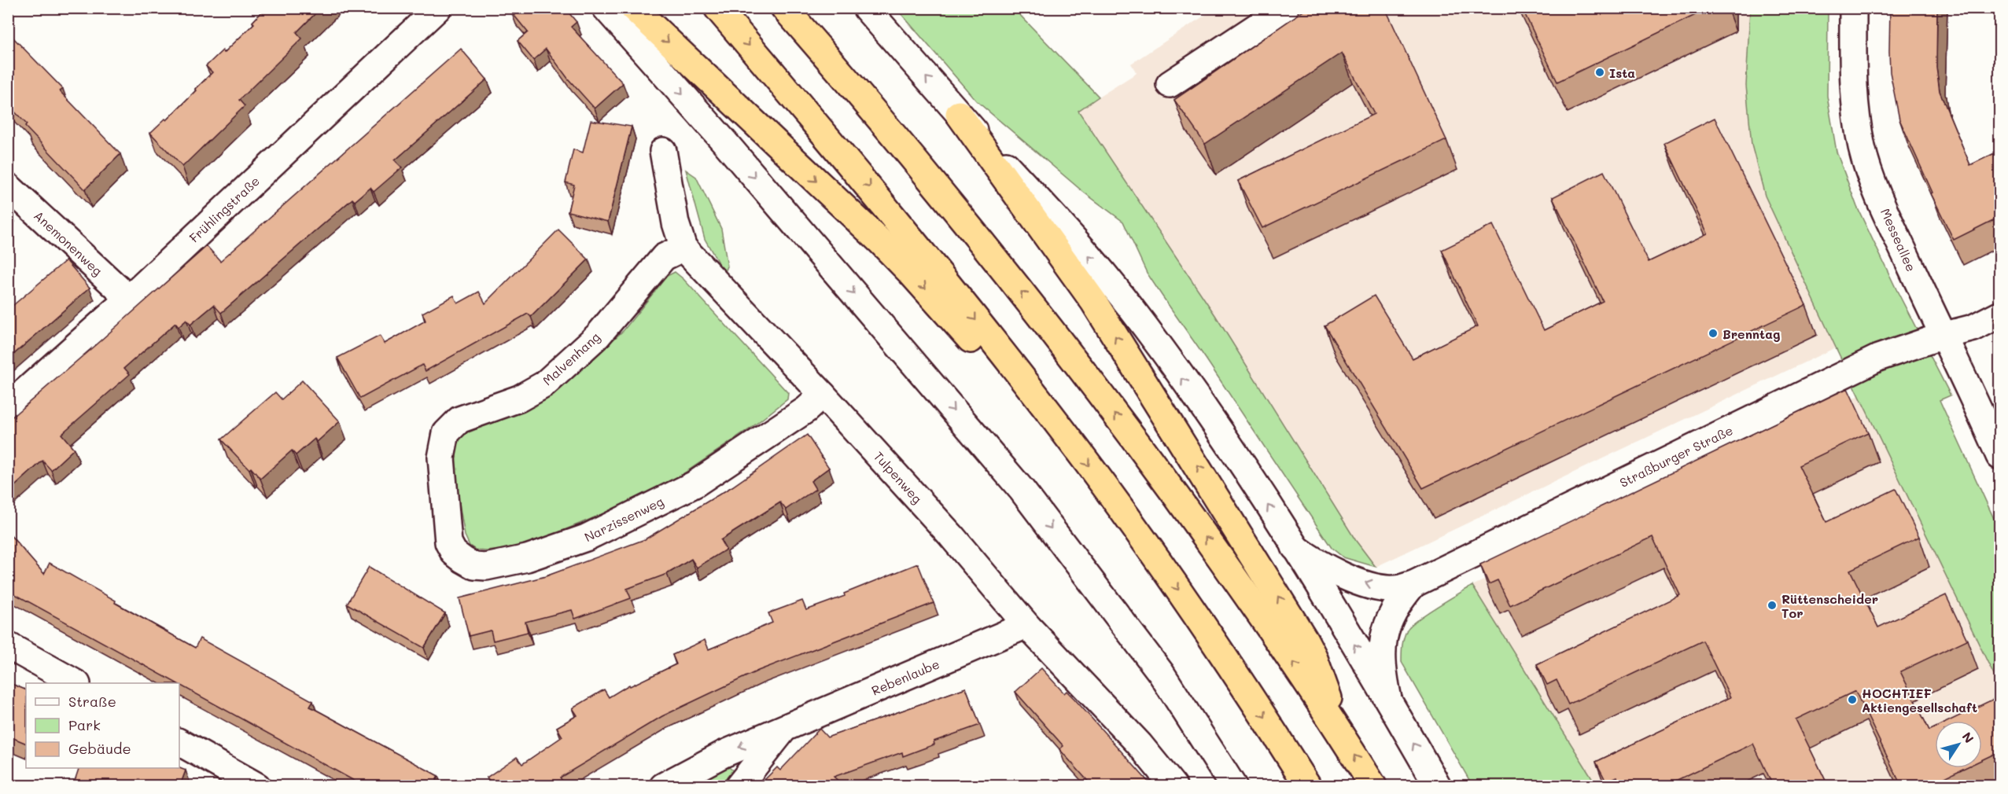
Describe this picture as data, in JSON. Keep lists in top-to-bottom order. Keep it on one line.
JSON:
{"streets":{"street":["Frühlingstraße","Messeallee","Anemonenweg","Malvenhang","Straßburger Straße","Tulpenweg","Narzissenweg","Rebenlaube"]},"crossings":[["Frühlingstraße","Anemonenweg"],["Messeallee","Straßburger Straße"],["Malvenhang","Tulpenweg"],["Malvenhang","Narzissenweg"],["Tulpenweg","Narzissenweg"],["Tulpenweg","Rebenlaube"]],"places":["Ista","Brenntag","Rüttenscheider Tor","HOCHTIEF Aktiengesellschaft"],"legend":["Straße","Park","Gebäude"],"north":"top right"}
